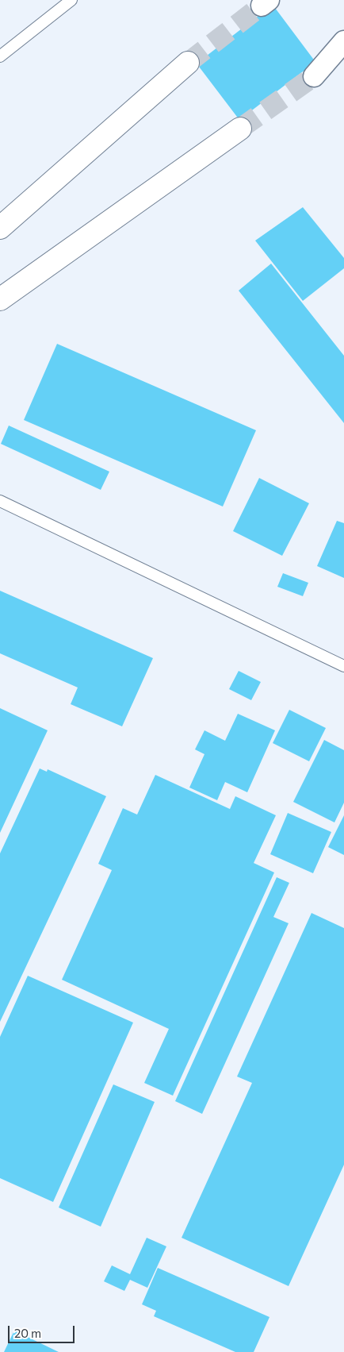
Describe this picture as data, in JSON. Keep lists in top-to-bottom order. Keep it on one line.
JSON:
{"scale_bar":"20 m"}
